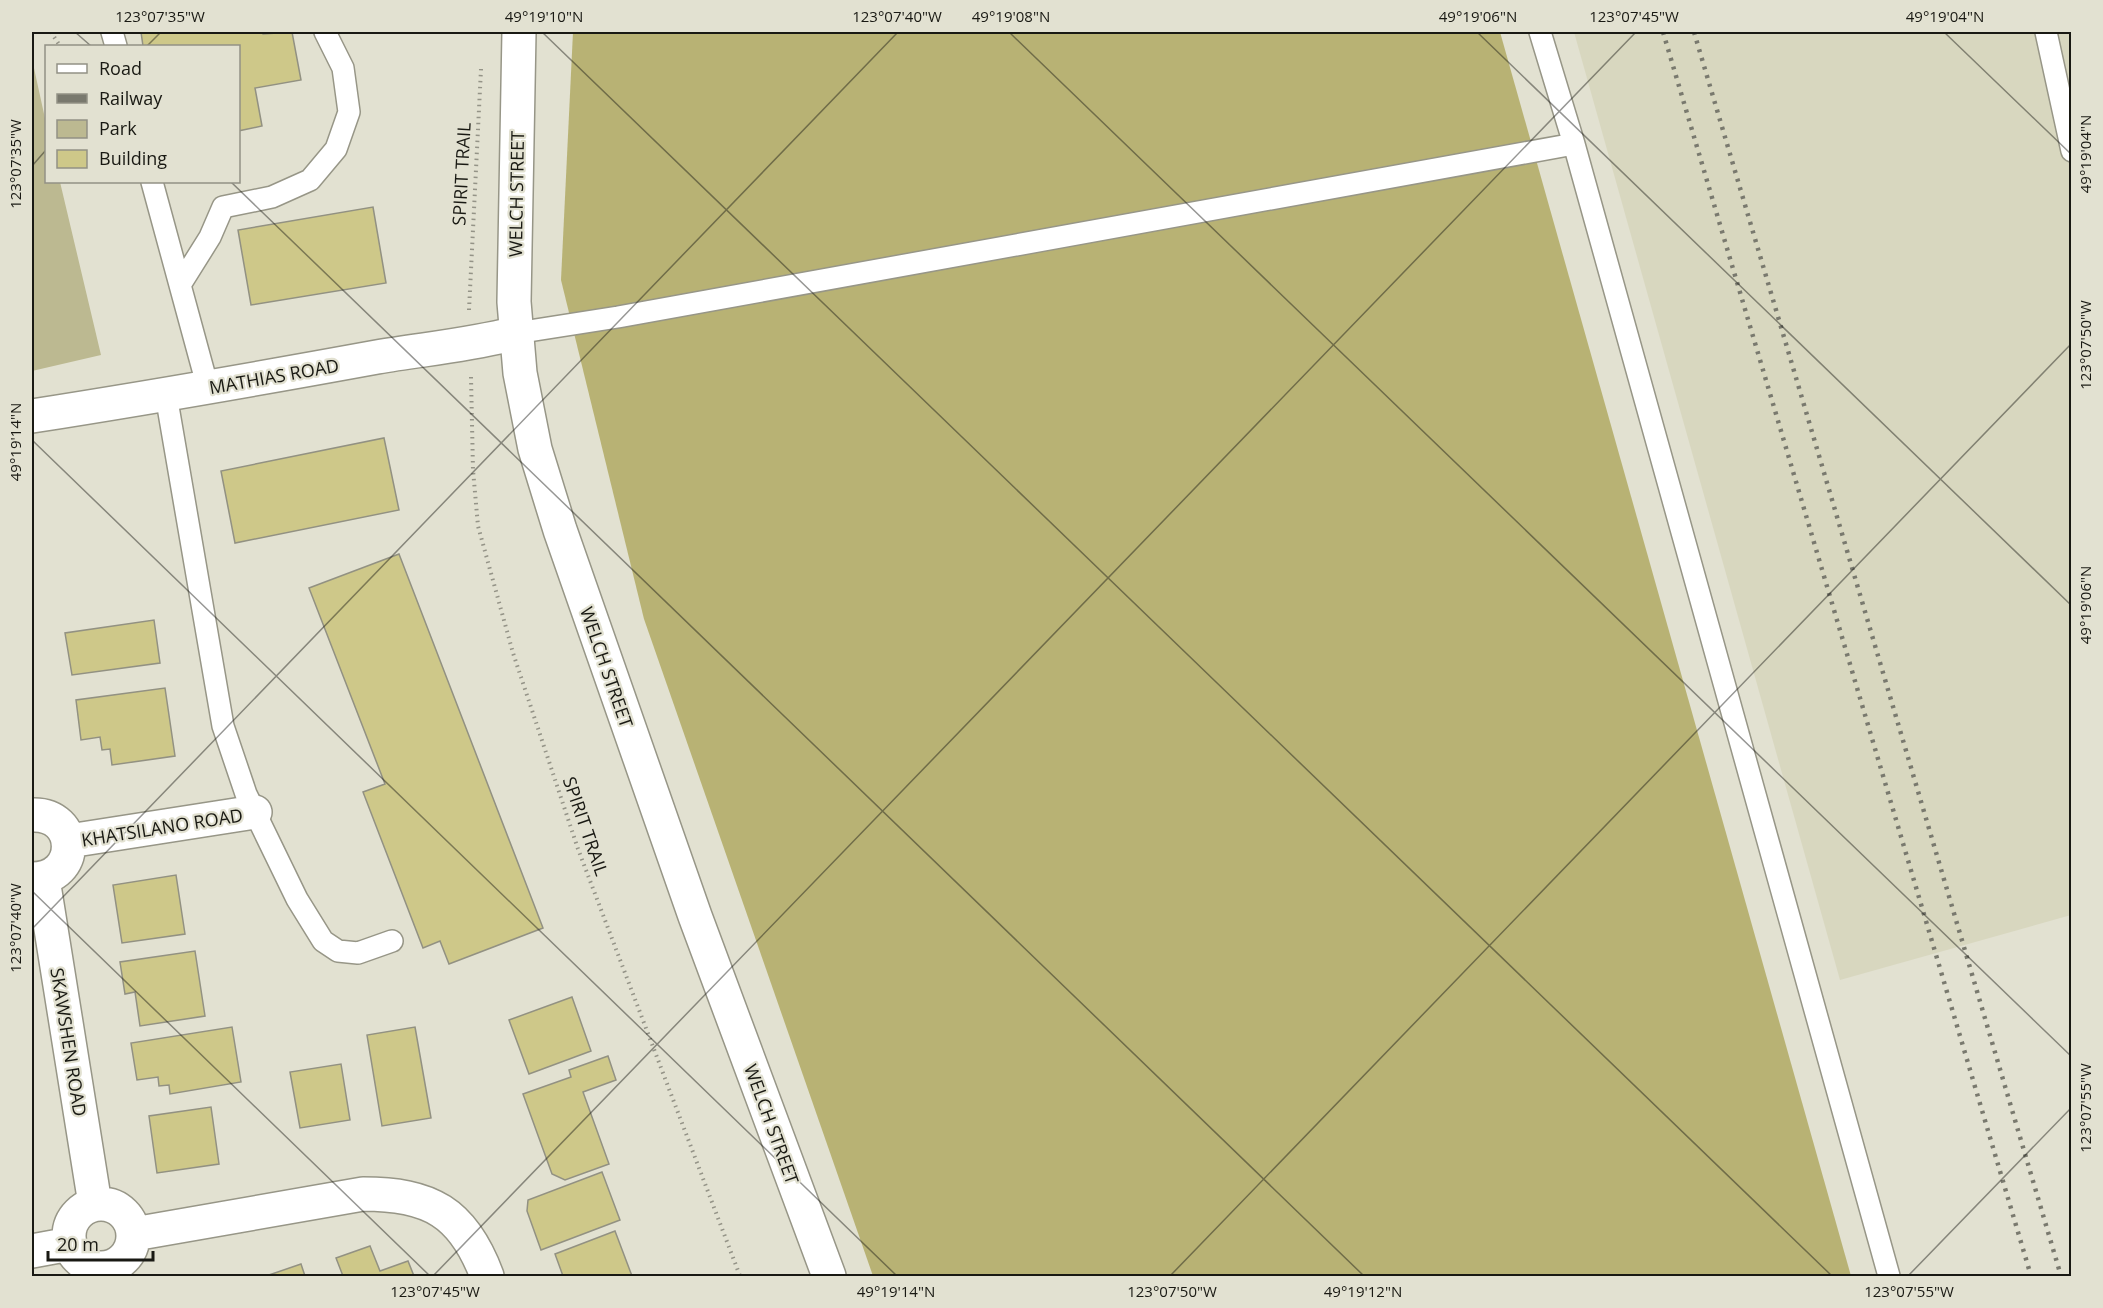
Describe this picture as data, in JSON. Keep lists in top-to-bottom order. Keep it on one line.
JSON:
{"streets":{"street":["WELCH STREET","MATHIAS ROAD","KHATSILANO ROAD","SKAWSHEN ROAD"],"path":["SPIRIT TRAIL"]},"crossings":[["WELCH STREET","MATHIAS ROAD"]],"legend":["Road","Railway","Park","Building"],"scale_bar":"20 m","coordinates":["123°07'35\"W","49°19'10\"N","123°07'40\"W","49°19'08\"N","49°19'06\"N","123°07'45\"W","49°19'04\"N","123°07'50\"W","49°19'14\"N","123°07'55\"W","49°19'12\"N"]}
